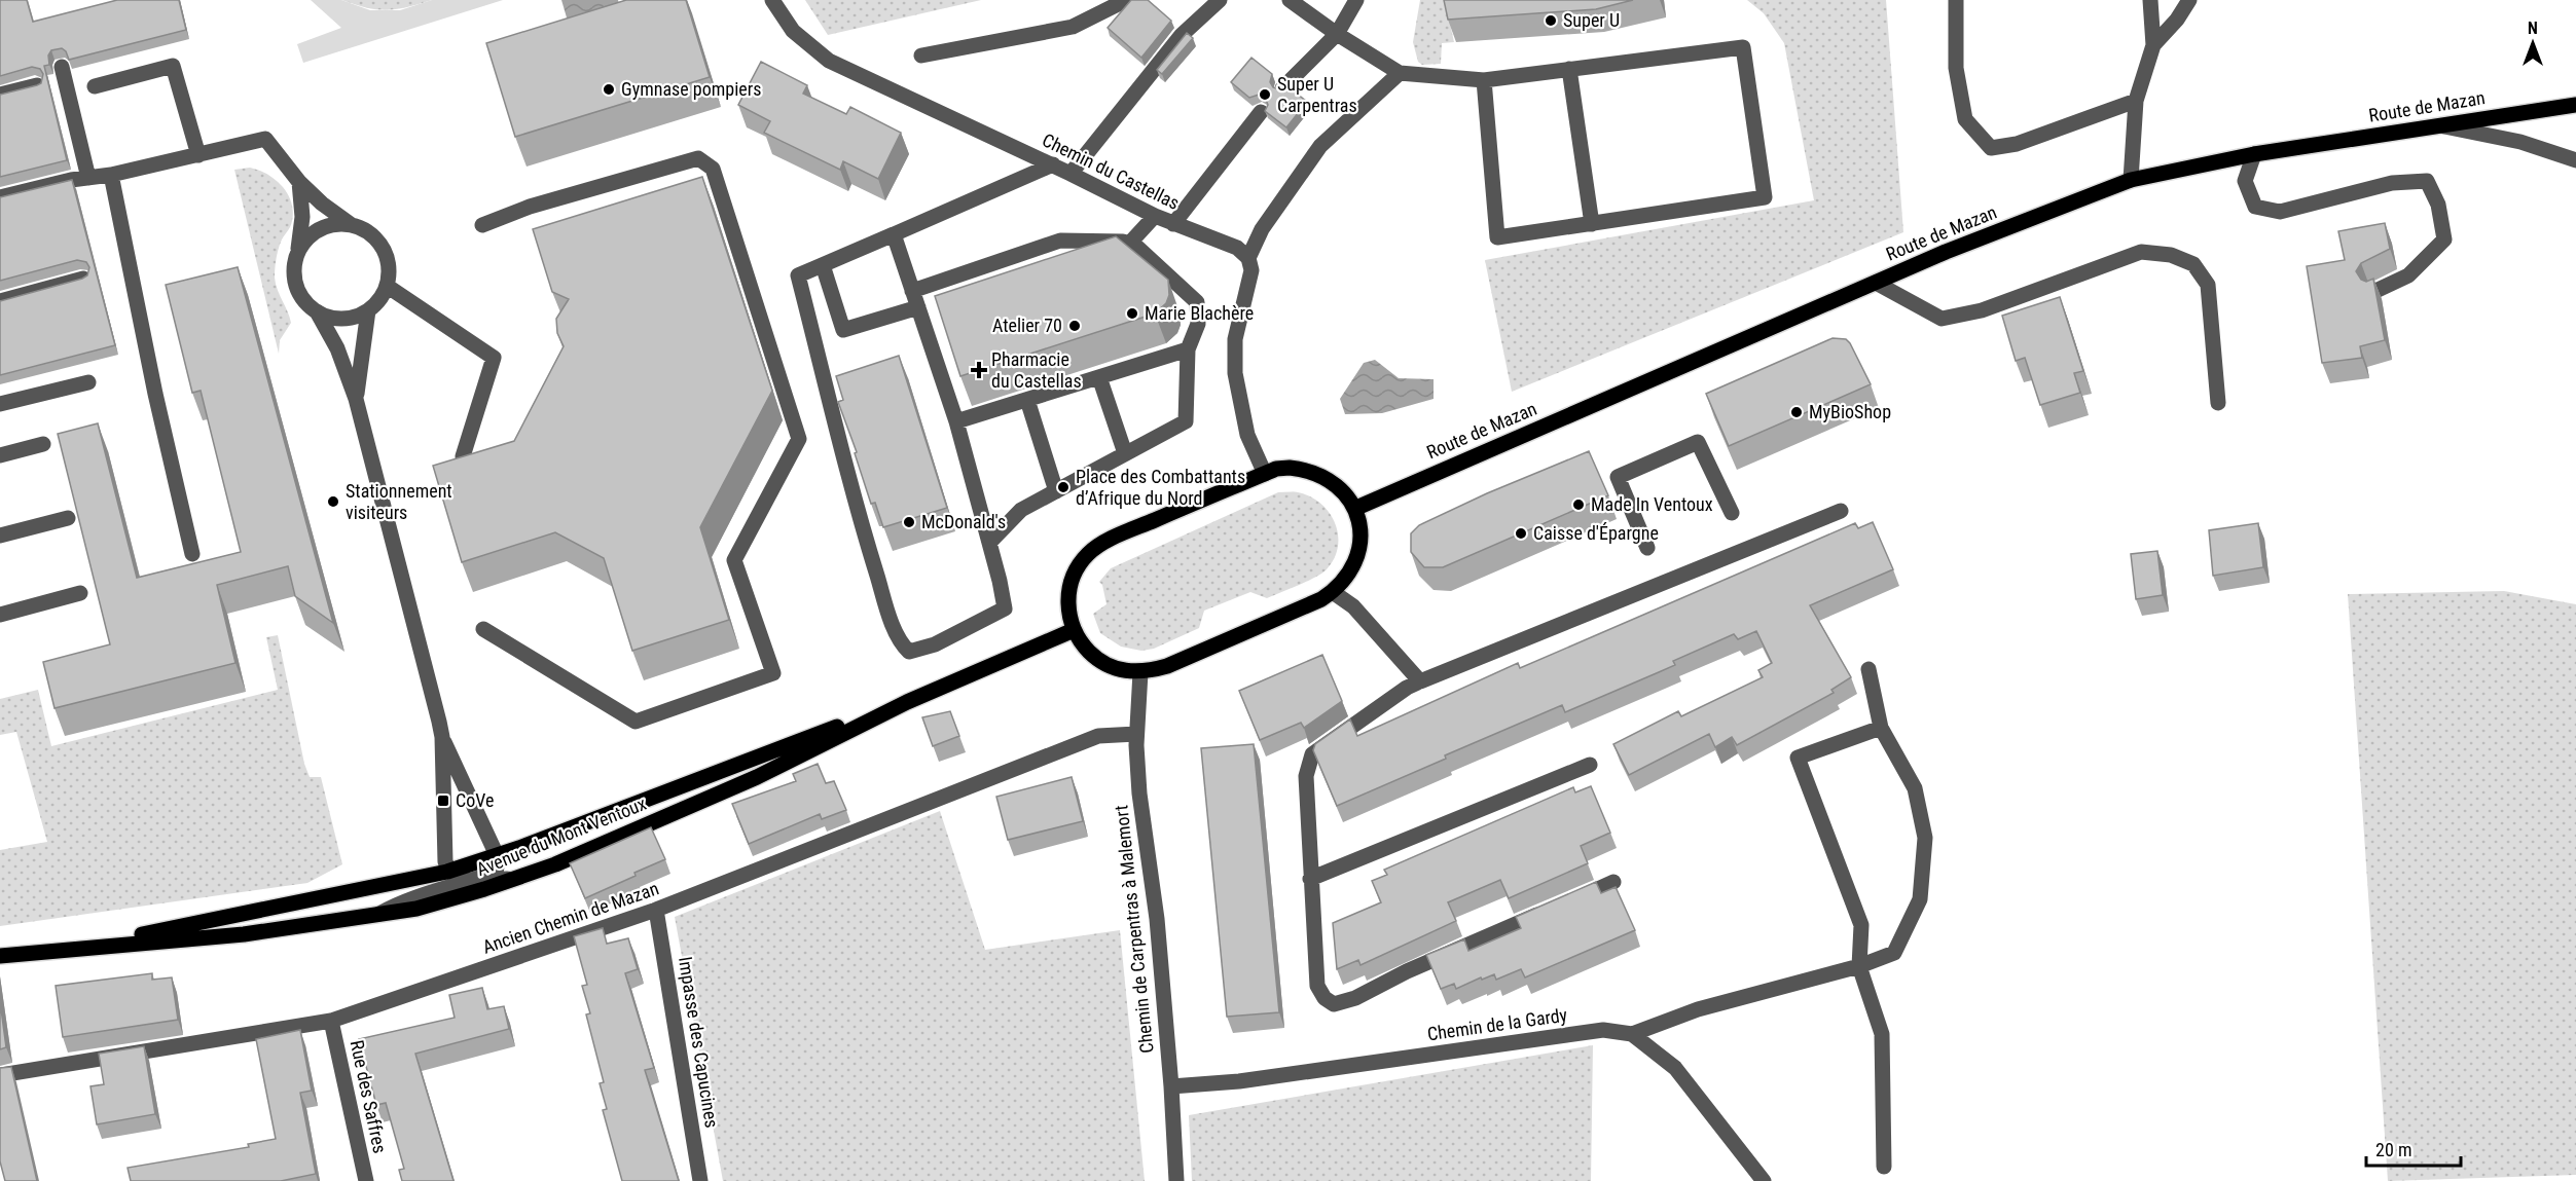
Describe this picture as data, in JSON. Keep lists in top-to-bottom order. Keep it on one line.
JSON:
{"streets":{"main road":["Route de Mazan","Avenue du Mont Ventoux"],"street":["Chemin du Castellas","Ancien Chemin de Mazan","Chemin de Carpentras à Malemort","Chemin de la Gardy","Impasse des Capucines","Rue des Saffres"]},"crossings":[["Ancien Chemin de Mazan","Chemin de Carpentras à Malemort"],["Ancien Chemin de Mazan","Impasse des Capucines"],["Ancien Chemin de Mazan","Rue des Saffres"],["Chemin de Carpentras à Malemort","Chemin de la Gardy"]],"places":{"other":["Super U","Gymnase pompiers","Super U Carpentras","Marie Blachère","Atelier 70","MyBioShop","Place des Combattants d’Afrique du Nord","Stationnement visiteurs","Made In Ventoux","McDonald's","Caisse d'Épargne"],"health":["Pharmacie du Castellas"],"transit":["CoVe"]},"scale_bar":"20 m","north":"top"}
